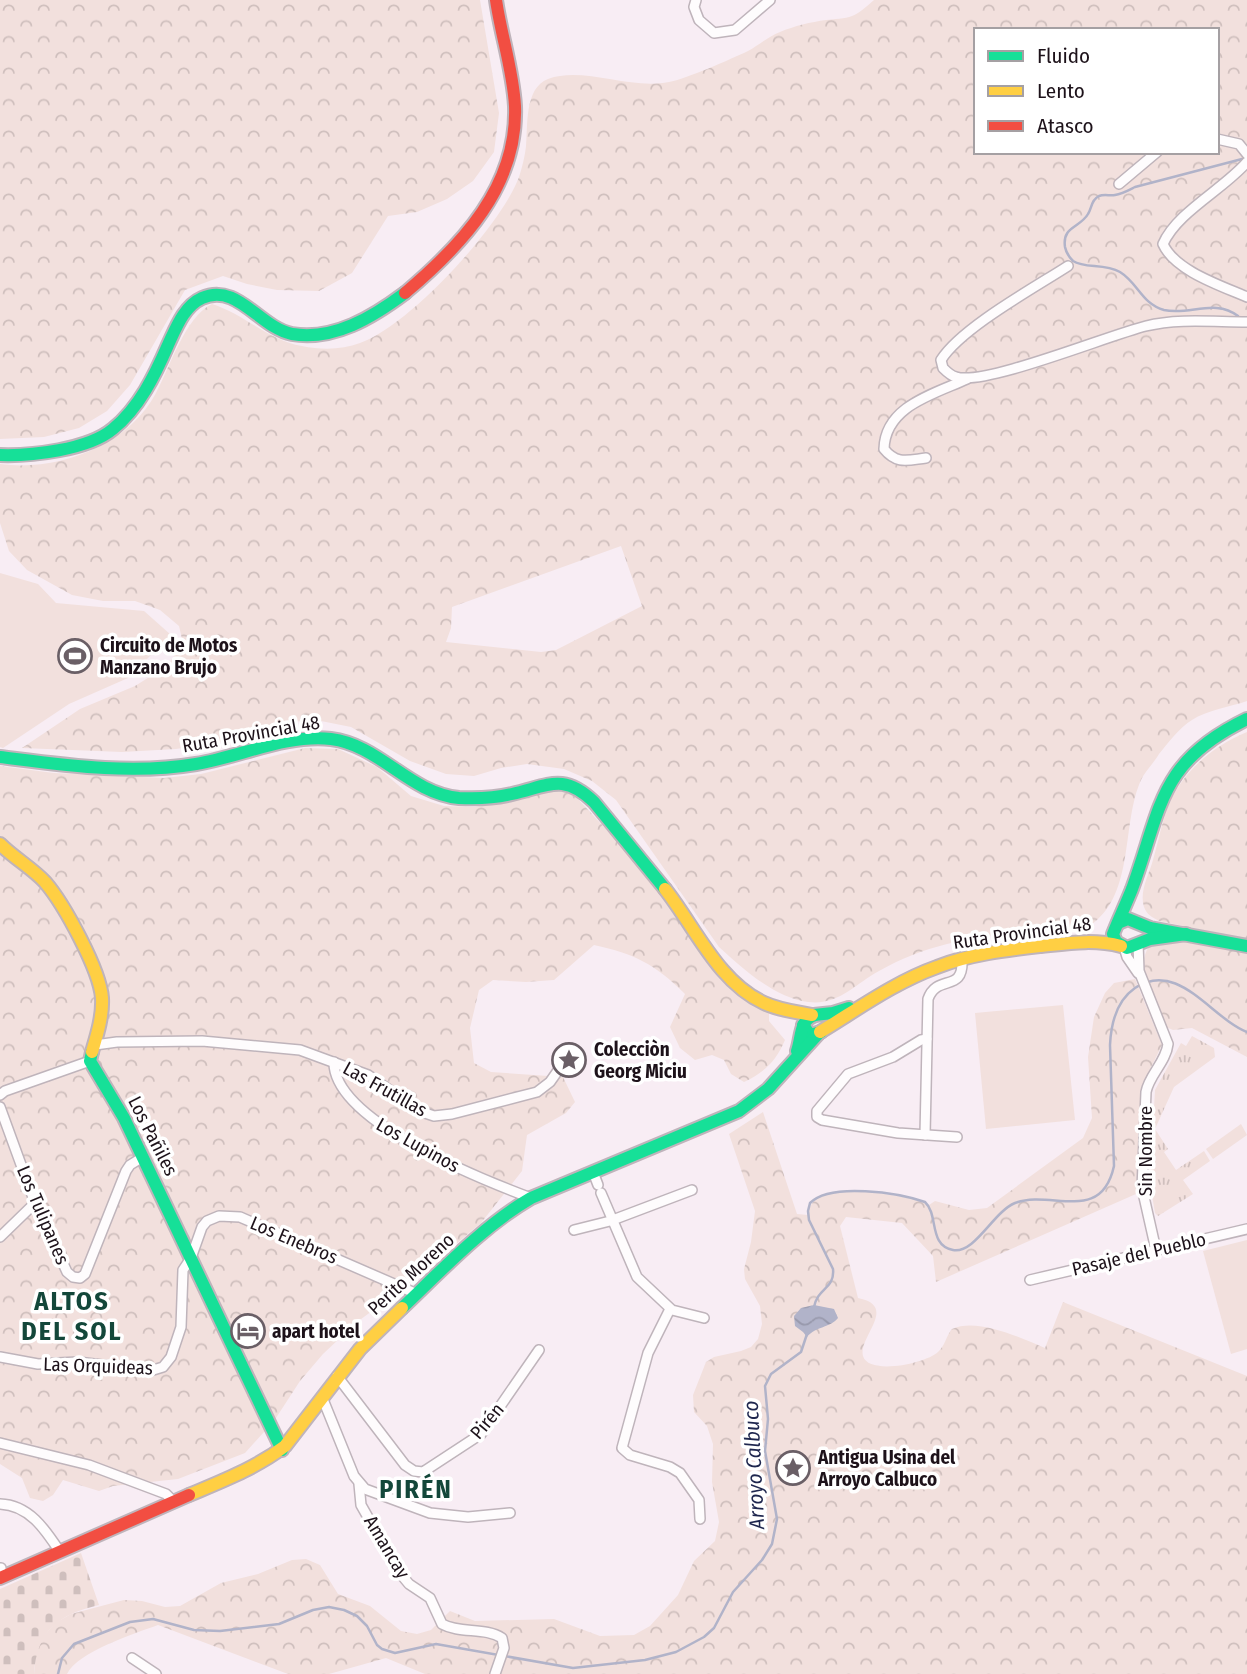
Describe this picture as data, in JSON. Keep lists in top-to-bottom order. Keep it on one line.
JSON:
{"streets":{"main road":["Ruta Provincial 48","Los Pañiles","Perito Moreno"],"street":["Las Frutillas","Los Lupinos","Sin Nombre","Los Tulipanes","Los Enebros","Pasaje del Pueblo","Las Orquideas","Pirén","Amancay"]},"crossings":[["Ruta Provincial 48","Sin Nombre"],["Ruta Provincial 48","Perito Moreno"],["Las Frutillas","Los Lupinos"],["Los Pañiles","Los Tulipanes"],["Los Pañiles","Los Enebros"],["Los Pañiles","Perito Moreno"],["Los Pañiles","Las Orquideas"],["Los Lupinos","Perito Moreno"],["Sin Nombre","Pasaje del Pueblo"],["Los Enebros","Perito Moreno"],["Los Enebros","Las Orquideas"],["Perito Moreno","Pirén"]],"districts":["ALTOS DEL SOL","PIRÉN"],"water":["Arroyo Calbuco"],"places":{"sports":["Circuito de Motos Manzano Brujo"],"place":["Colecciòn Georg Miciu","Antigua Usina del Arroyo Calbuco"],"hotel":["apart hotel"]},"legend":["Fluido","Lento","Atasco"]}
